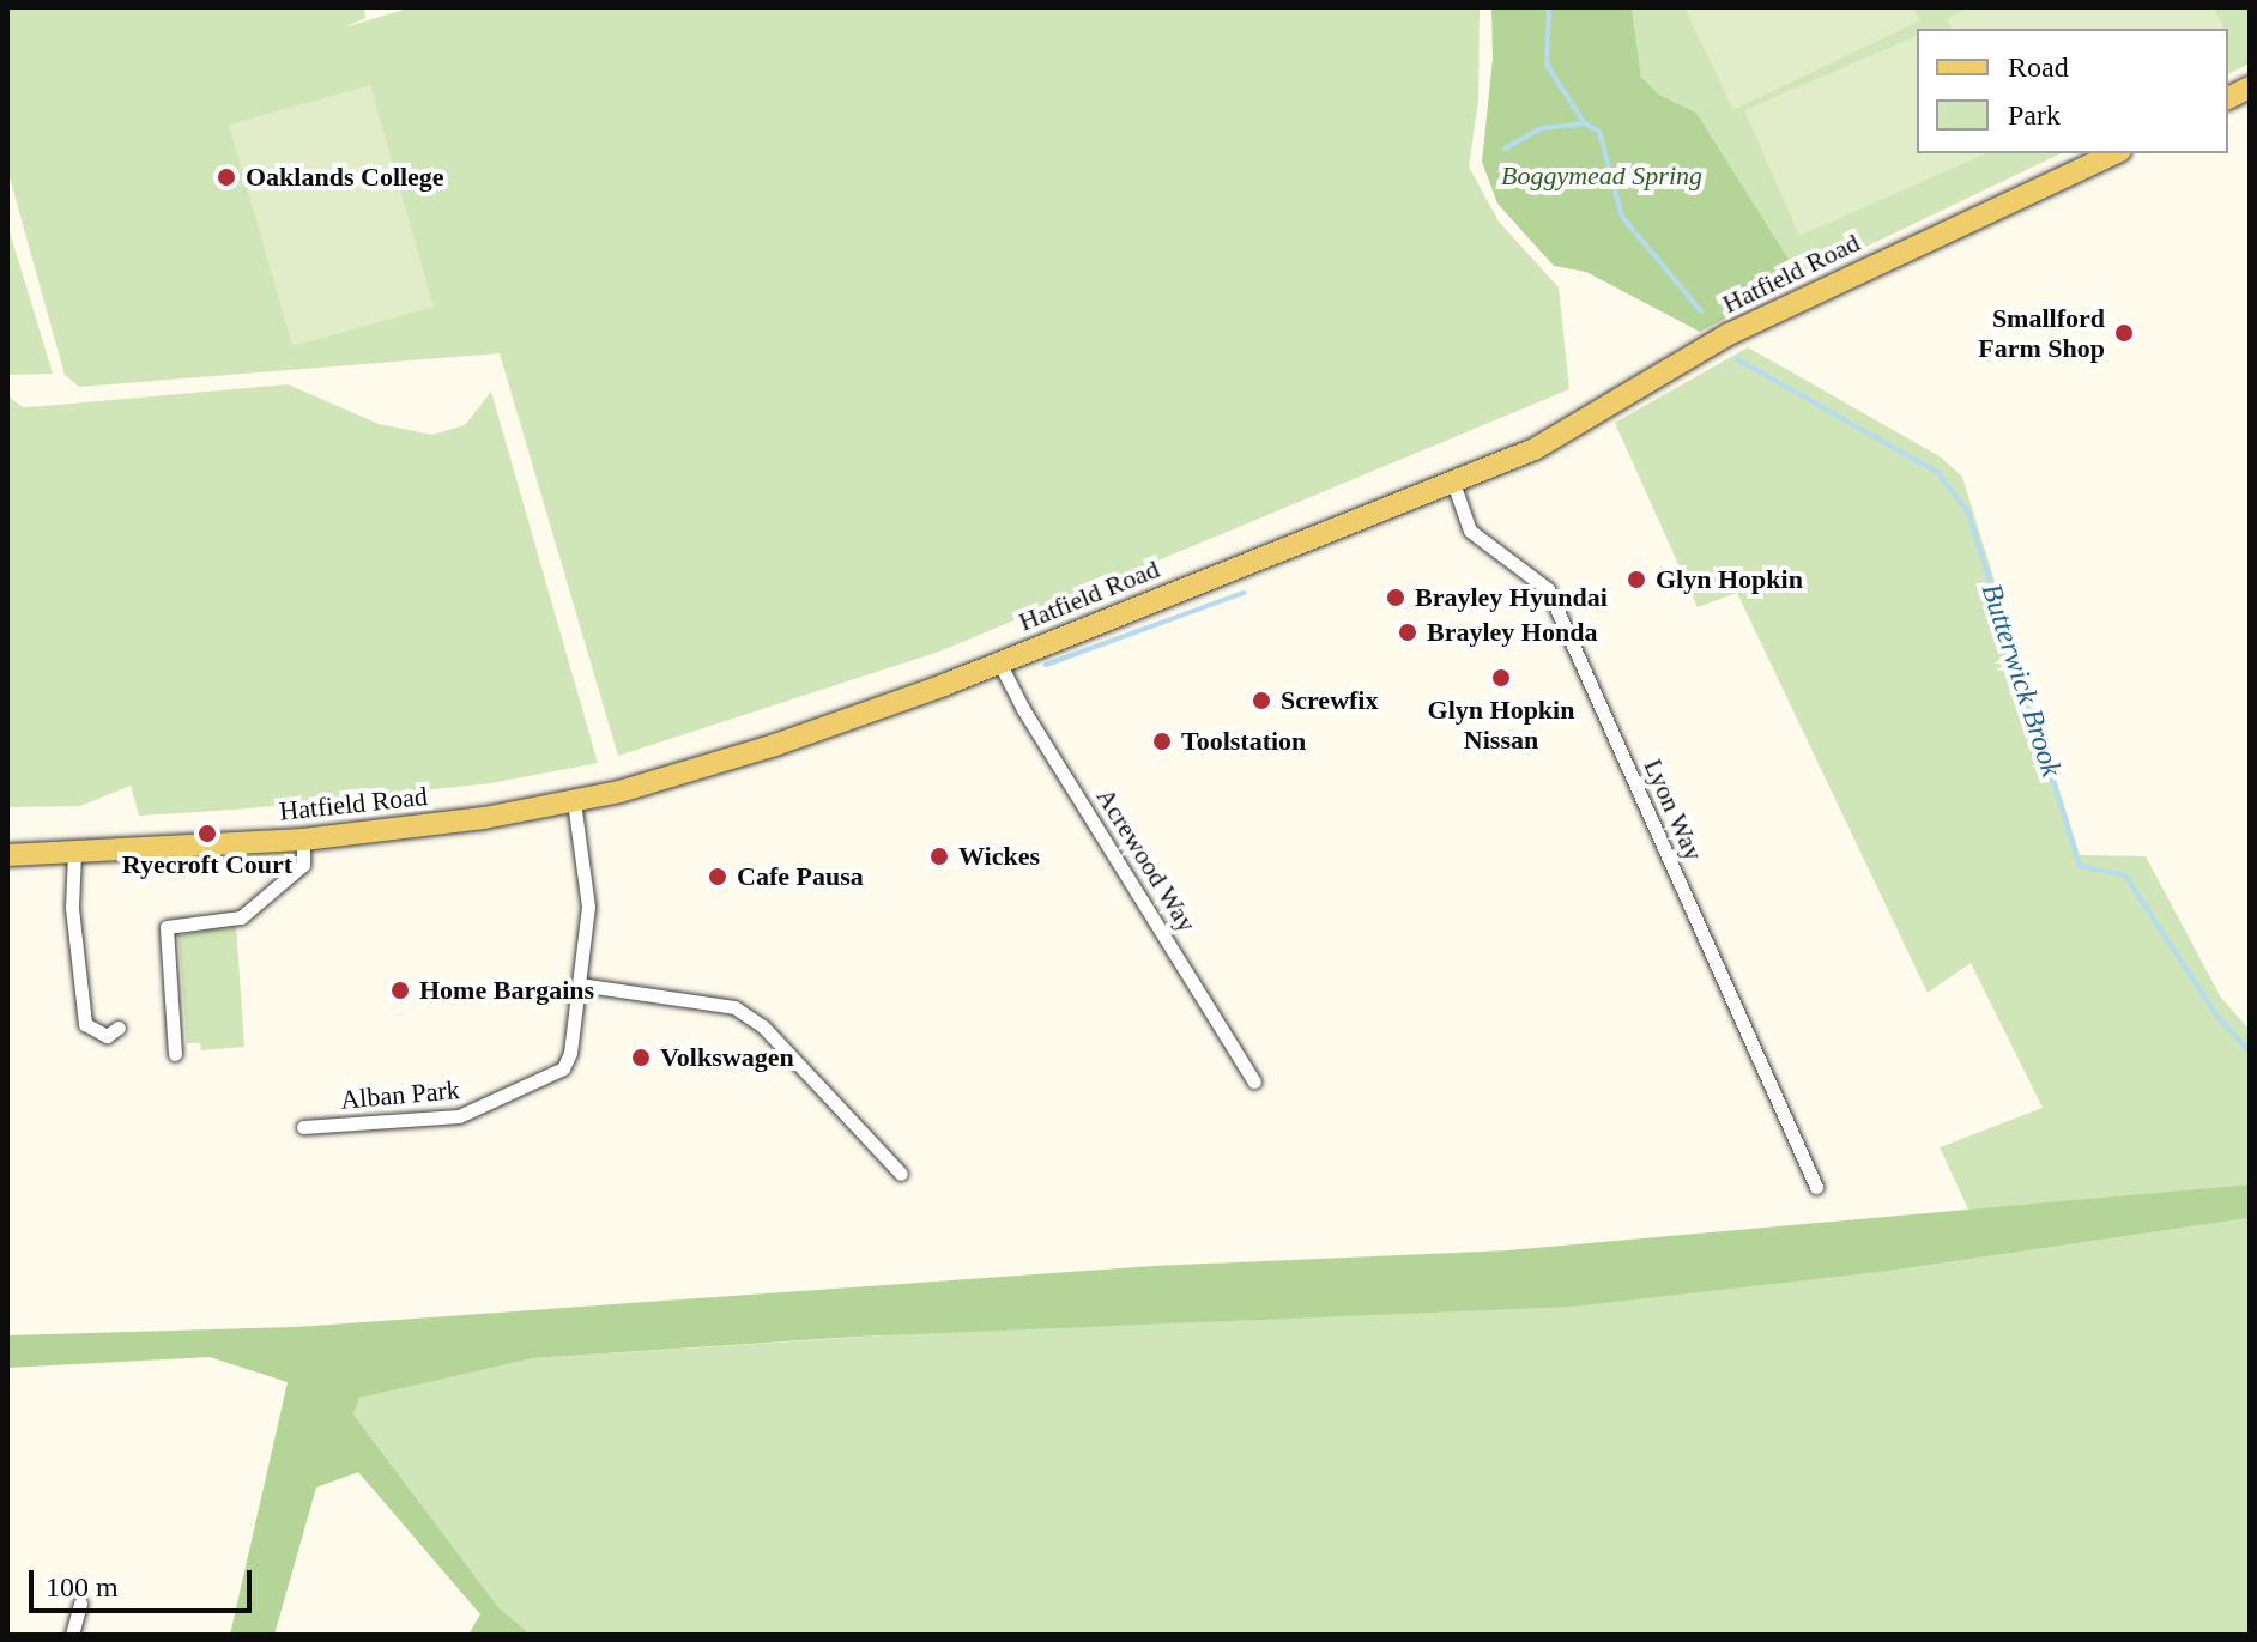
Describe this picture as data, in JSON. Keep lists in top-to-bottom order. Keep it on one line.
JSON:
{"streets":{"main road":["Hatfield Road"],"street":["Lyon Way","Acrewood Way","Alban Park"]},"crossings":[["Hatfield Road","Lyon Way"],["Hatfield Road","Acrewood Way"],["Hatfield Road","Alban Park"]],"water":["Butterwick Brook"],"parks":["Boggymead Spring"],"places":["Oaklands College","Smallford Farm Shop","Glyn Hopkin","Brayley Hyundai","Brayley Honda","Glyn Hopkin Nissan","Screwfix","Toolstation","Ryecroft Court","Wickes","Cafe Pausa","Home Bargains","Volkswagen"],"legend":["Road","Park"],"scale_bar":"100 m"}
